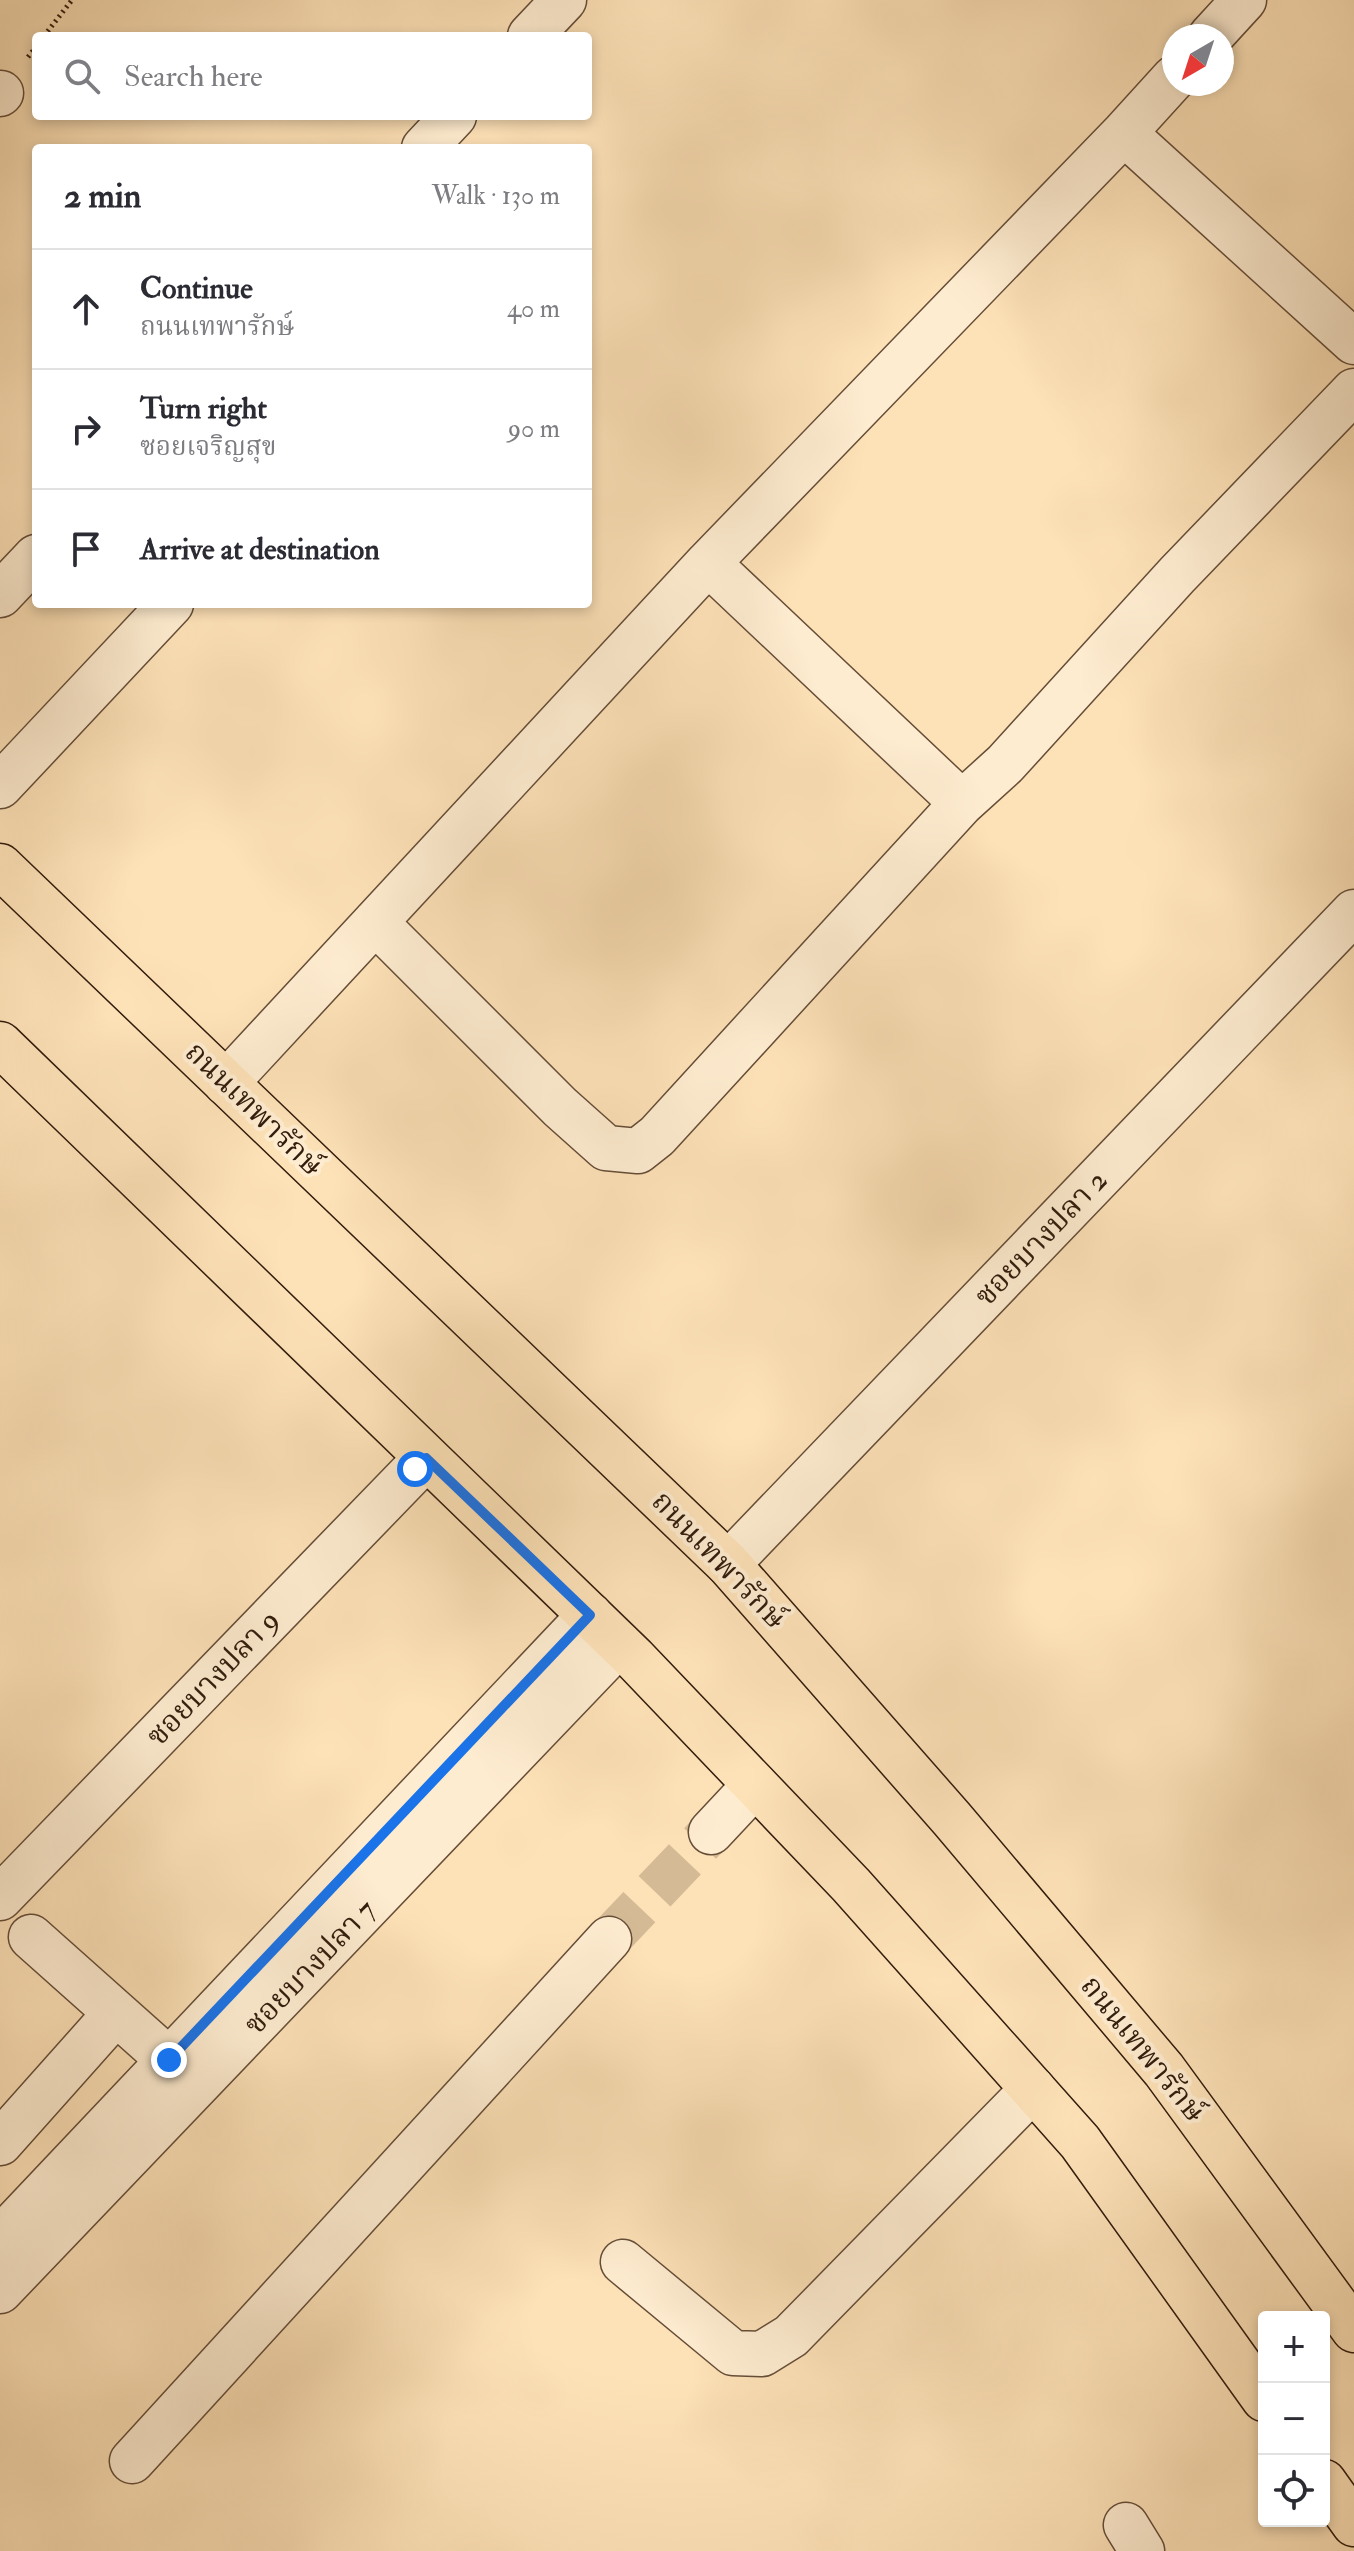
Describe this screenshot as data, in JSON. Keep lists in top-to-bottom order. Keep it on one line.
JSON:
{"streets":{"main road":["ถนนเทพารักษ์"],"street":["ซอยบางปลา 2","ซอยบางปลา 9","ซอยบางปลา 7"]},"crossings":[["ถนนเทพารักษ์","ซอยบางปลา 2"]],"north":"bottom left","page":{"search":"Search here","heading":["2 min","Walk · 130 m"],"list":[["Continue","ถนนเทพารักษ์","40 m"],["Turn right","ซอยเจริญสุข","90 m"],"Arrive at destination"],"map_buttons":["+","−"]}}
